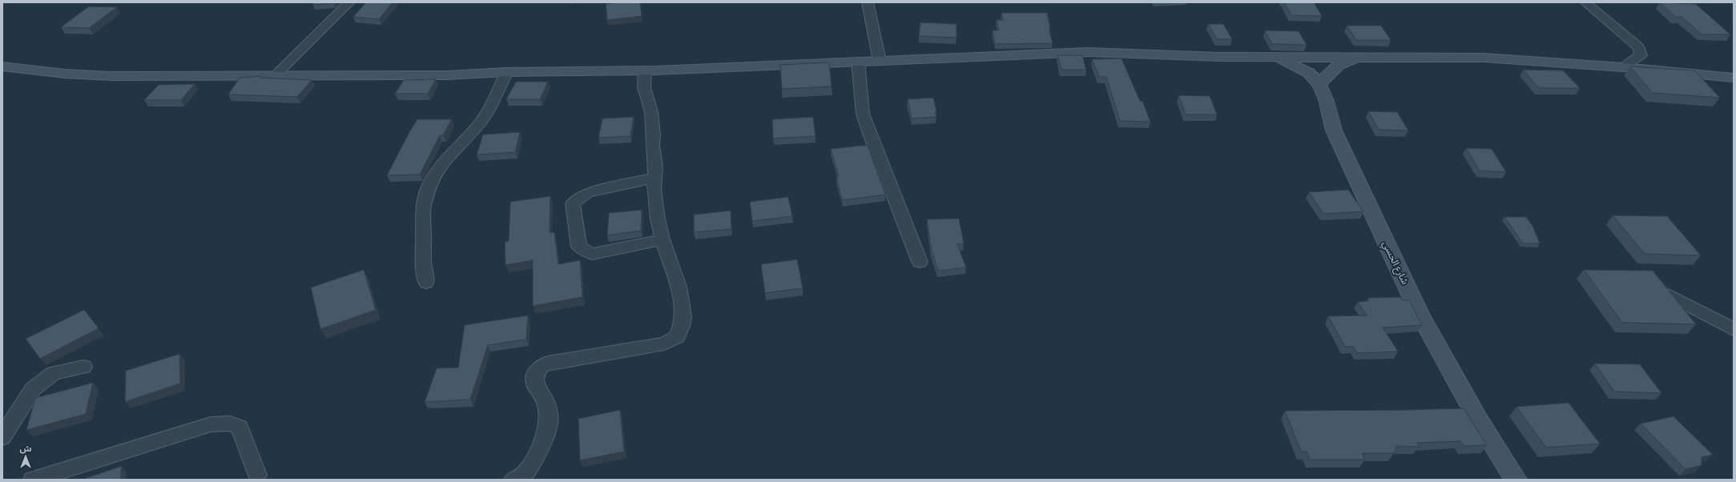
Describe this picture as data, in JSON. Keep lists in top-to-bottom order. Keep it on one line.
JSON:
{"streets":{"street":["شارع الحسي"]},"north":"top"}
